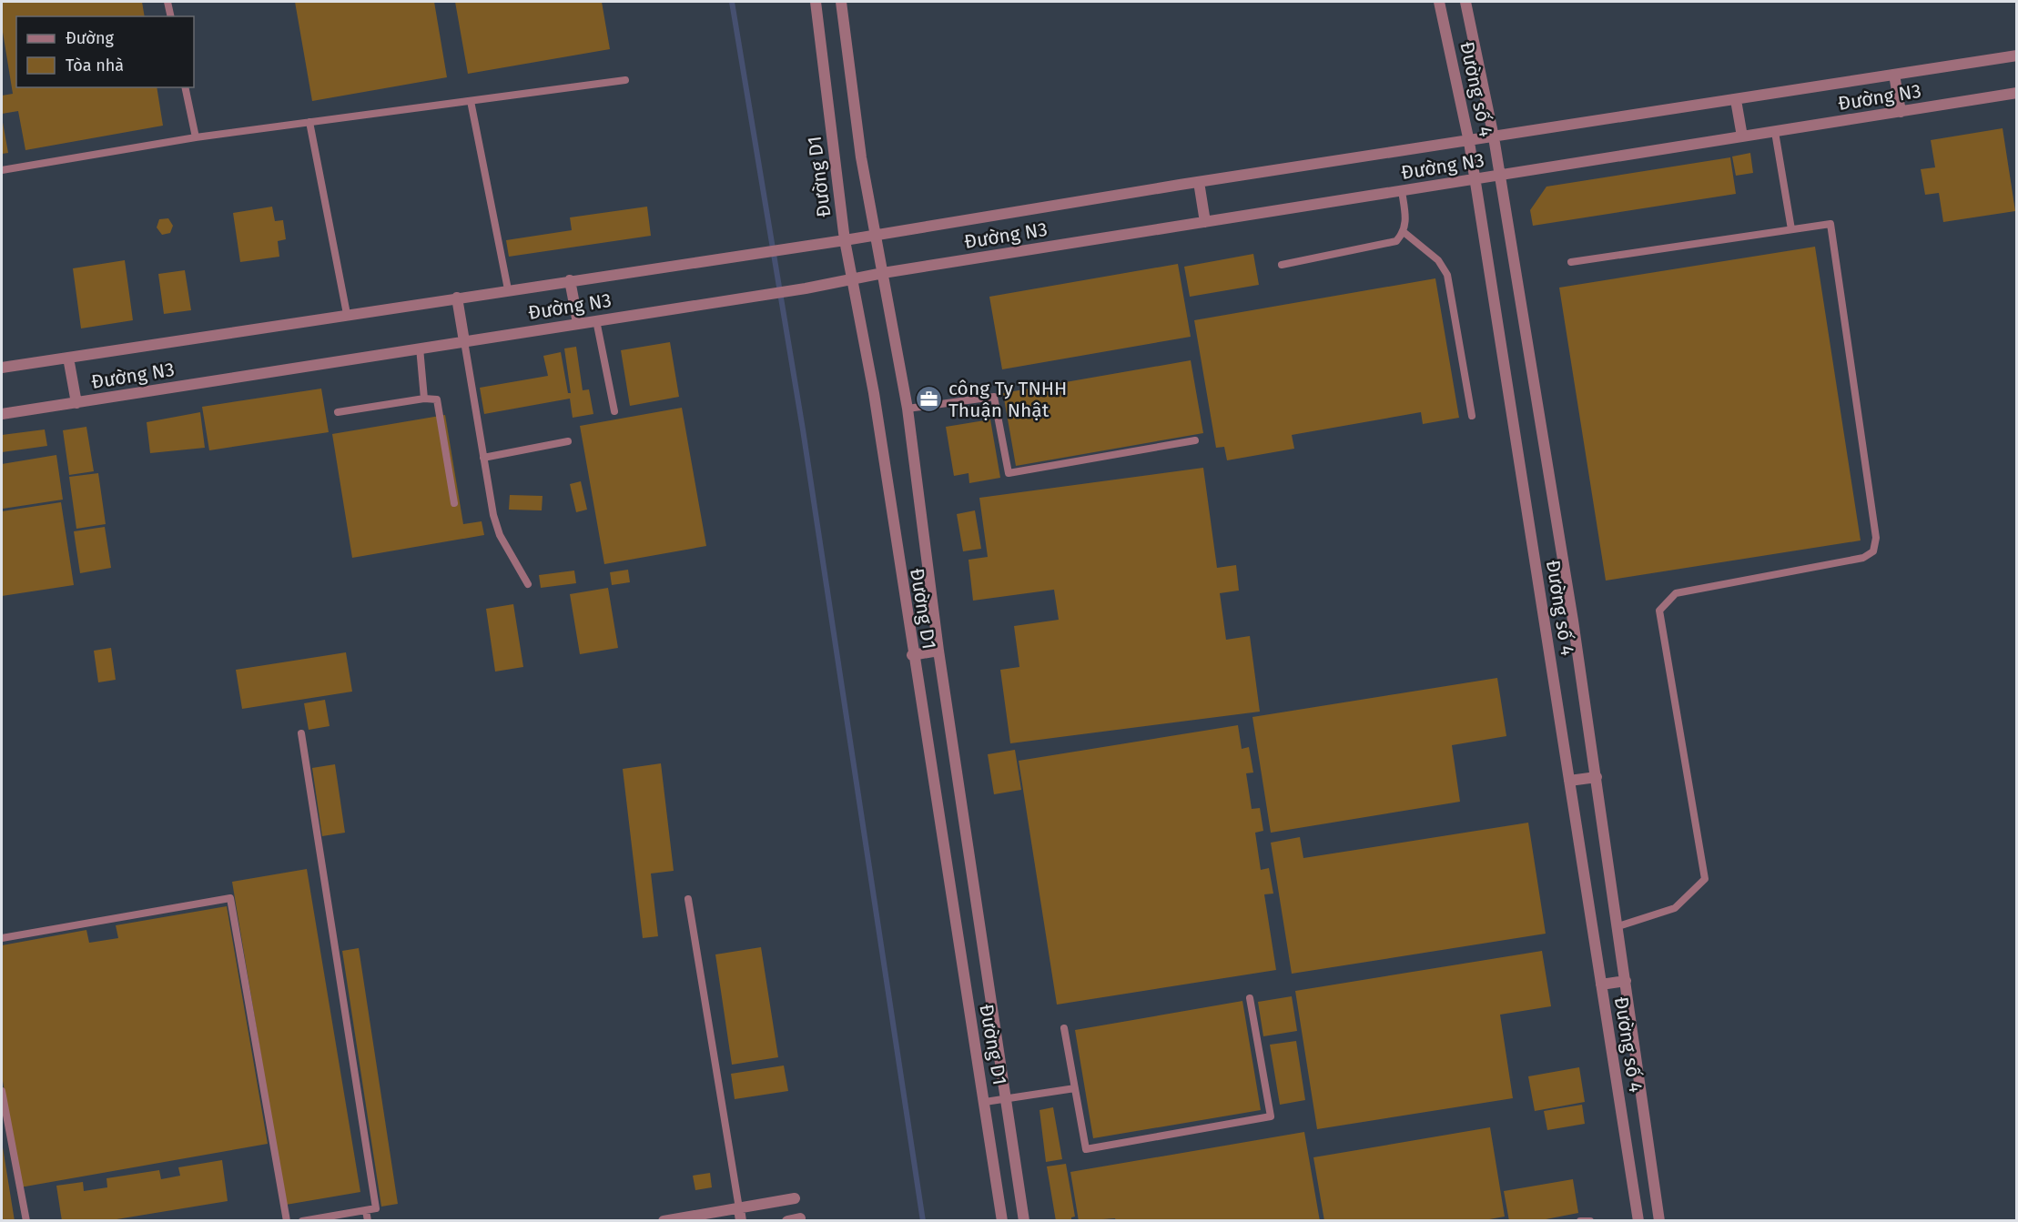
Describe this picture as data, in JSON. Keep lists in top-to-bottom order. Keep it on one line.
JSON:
{"streets":{"street":["Đường số 4","Đường N3","Đường D1"]},"crossings":[["Đường số 4","Đường N3"],["Đường N3","Đường D1"]],"places":{"office":["công Ty TNHH Thuận Nhật"]},"legend":["Đường","Tòa nhà"]}
